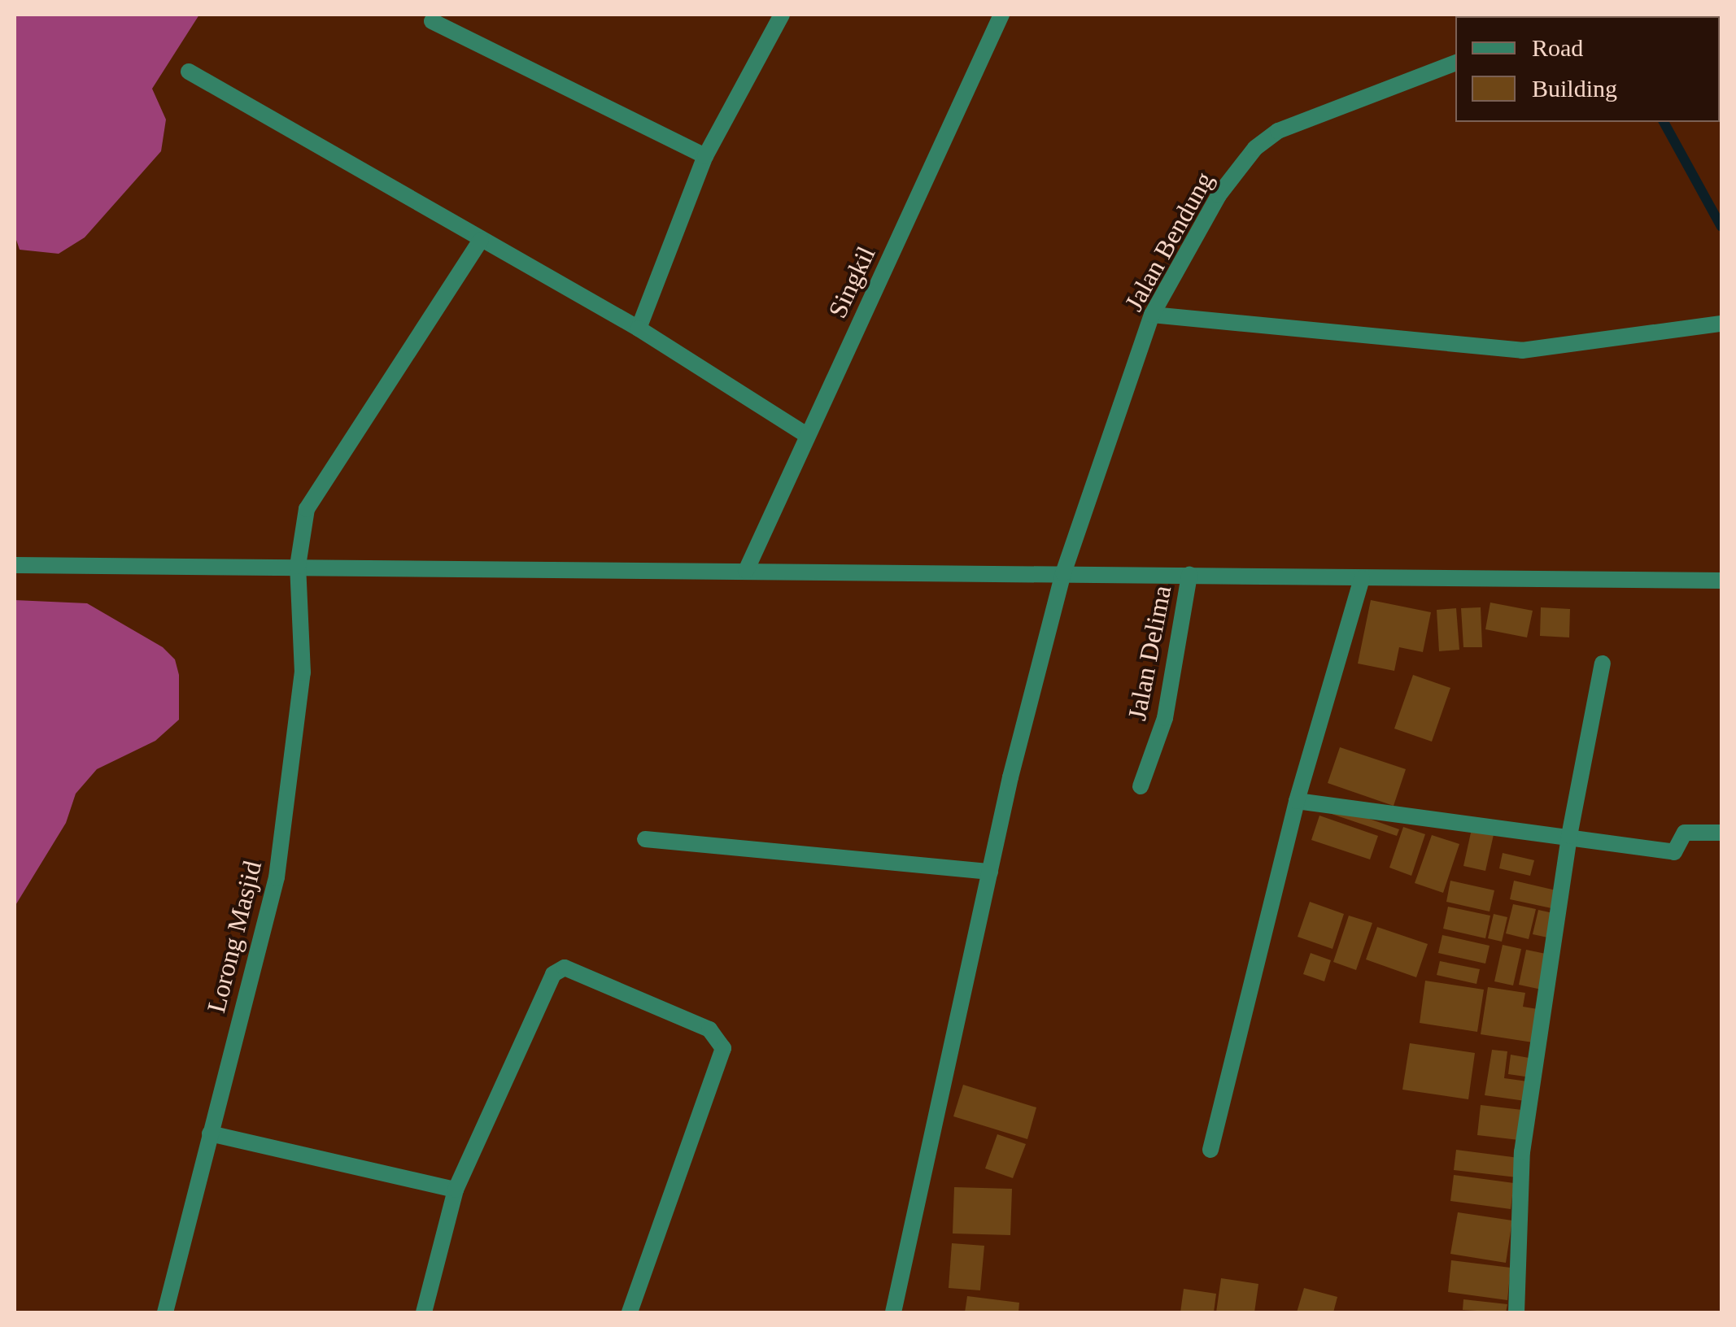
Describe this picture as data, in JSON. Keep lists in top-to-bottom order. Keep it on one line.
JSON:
{"streets":{"street":["Jalan Bendung","Singkil","Jalan Delima","Lorong Masjid"]},"legend":["Road","Building"]}
